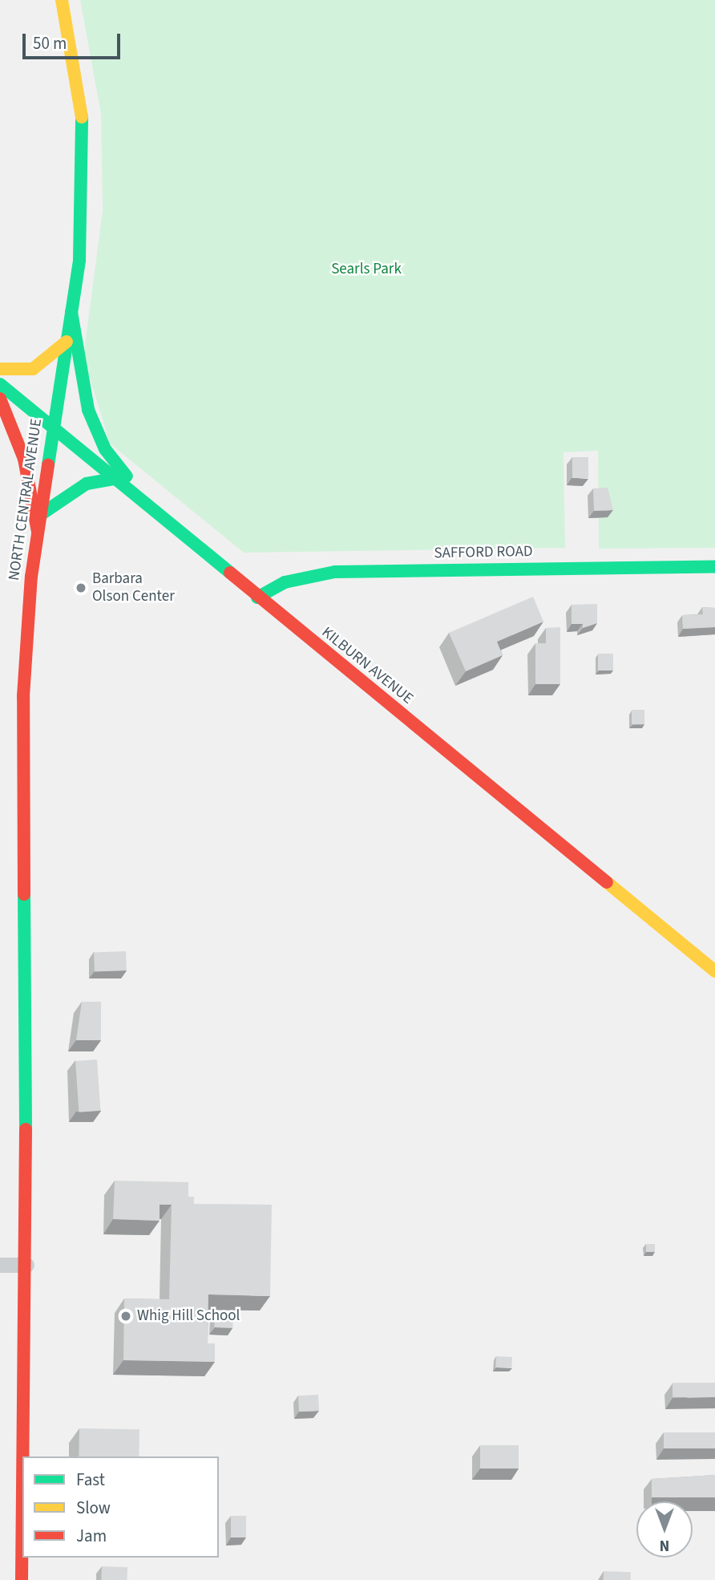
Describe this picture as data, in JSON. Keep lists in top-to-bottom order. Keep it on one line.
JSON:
{"streets":{"main road":["NORTH CENTRAL AVENUE","SAFFORD ROAD","KILBURN AVENUE"]},"crossings":[["NORTH CENTRAL AVENUE","KILBURN AVENUE"],["SAFFORD ROAD","KILBURN AVENUE"]],"parks":["Searls Park"],"places":["Barbara Olson Center","Whig Hill School"],"legend":["Fast","Slow","Jam"],"scale_bar":"50 m","north":"bottom"}
